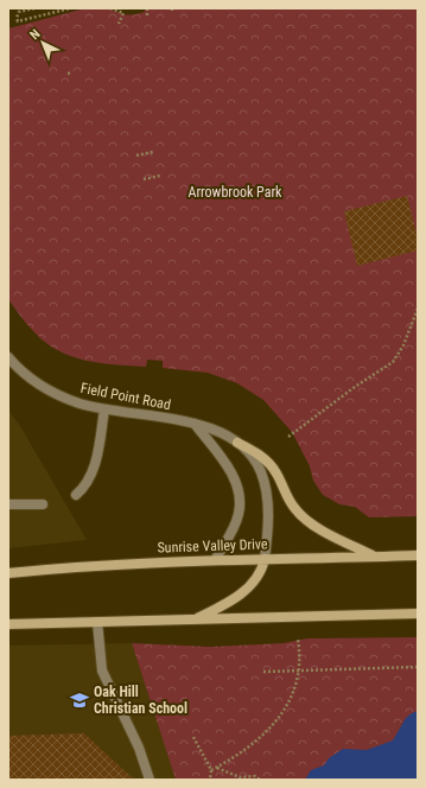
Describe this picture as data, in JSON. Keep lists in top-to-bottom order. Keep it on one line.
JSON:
{"streets":{"main road":["Sunrise Valley Drive"],"street":["Field Point Road"]},"crossings":[["Field Point Road","Sunrise Valley Drive"]],"parks":["Arrowbrook Park"],"places":{"school or university":["Oak Hill Christian School"]},"north":"top left"}
